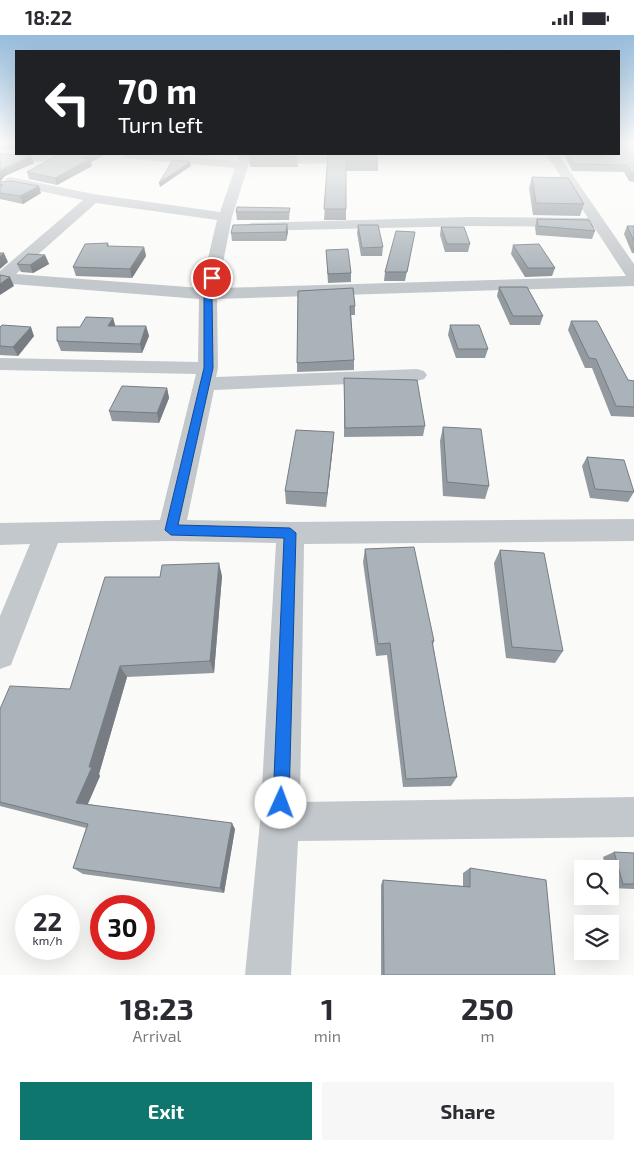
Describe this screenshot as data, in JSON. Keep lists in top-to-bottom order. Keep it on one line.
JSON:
{"page":{"status":"18:22","turn":["70 m","Turn left"],"speed":"22 km/h","limit":"30","eta":["18:23","Arrival","1","min","250","m"],"buttons":["Exit","Share"]}}
